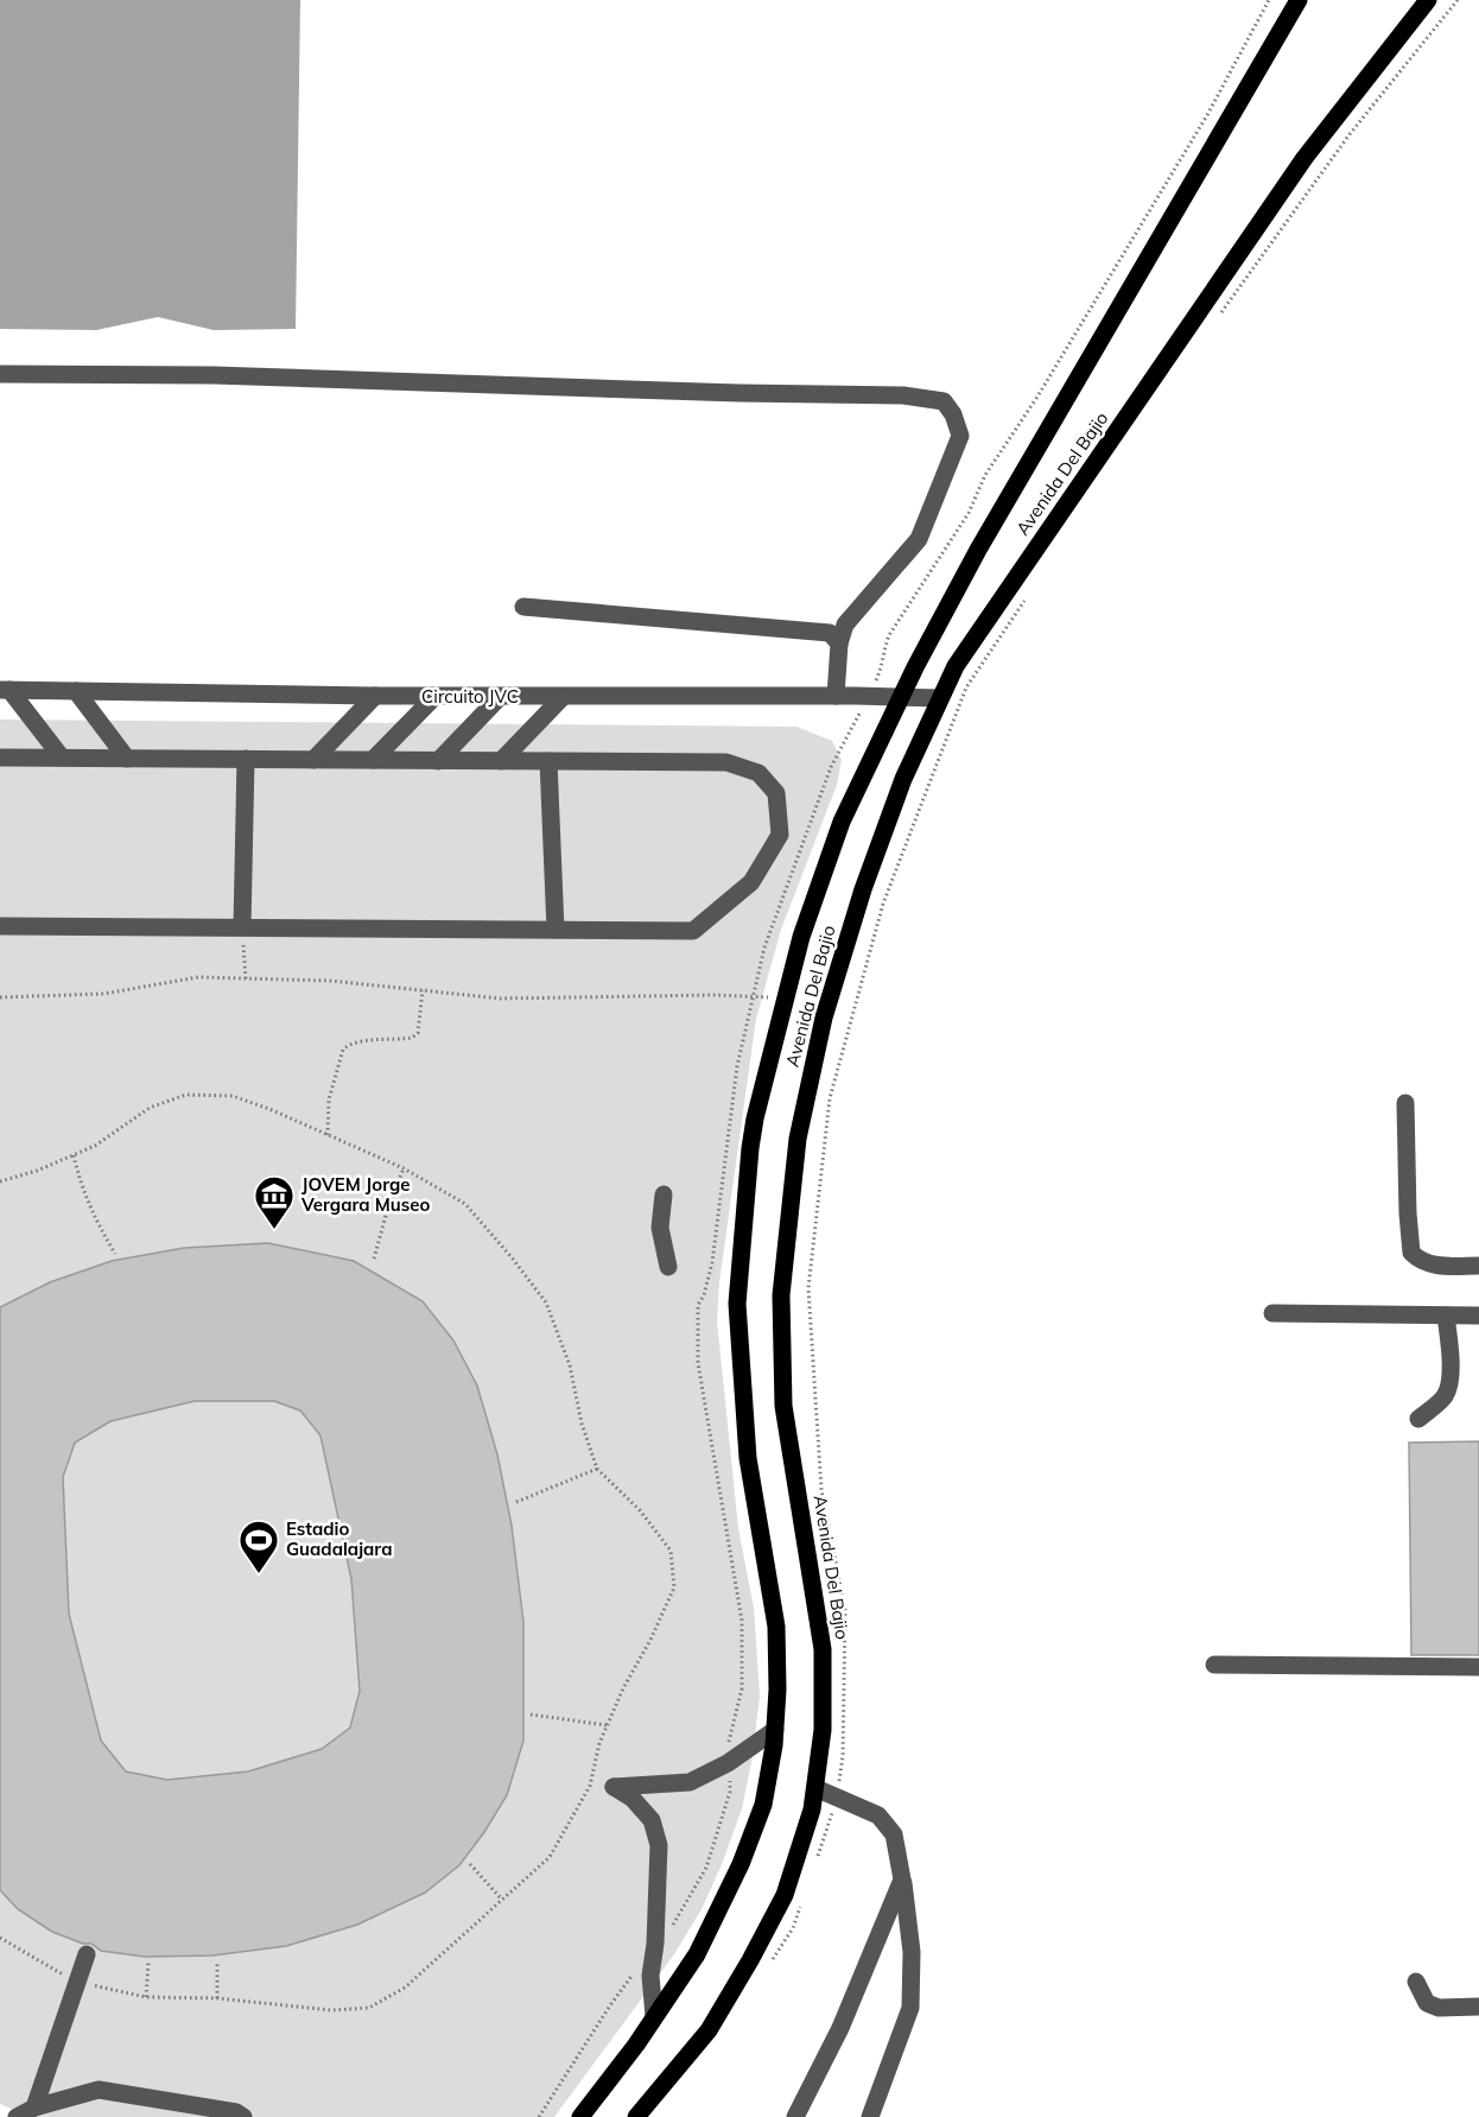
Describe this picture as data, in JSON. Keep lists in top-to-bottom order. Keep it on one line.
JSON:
{"streets":{"main road":["Avenida Del Bajio"],"lane":["Circuito JVC"]},"crossings":[["Avenida Del Bajio","Circuito JVC"]],"places":{"museum":["JOVEM Jorge Vergara Museo"],"sports":["Estadio Guadalajara"]}}
